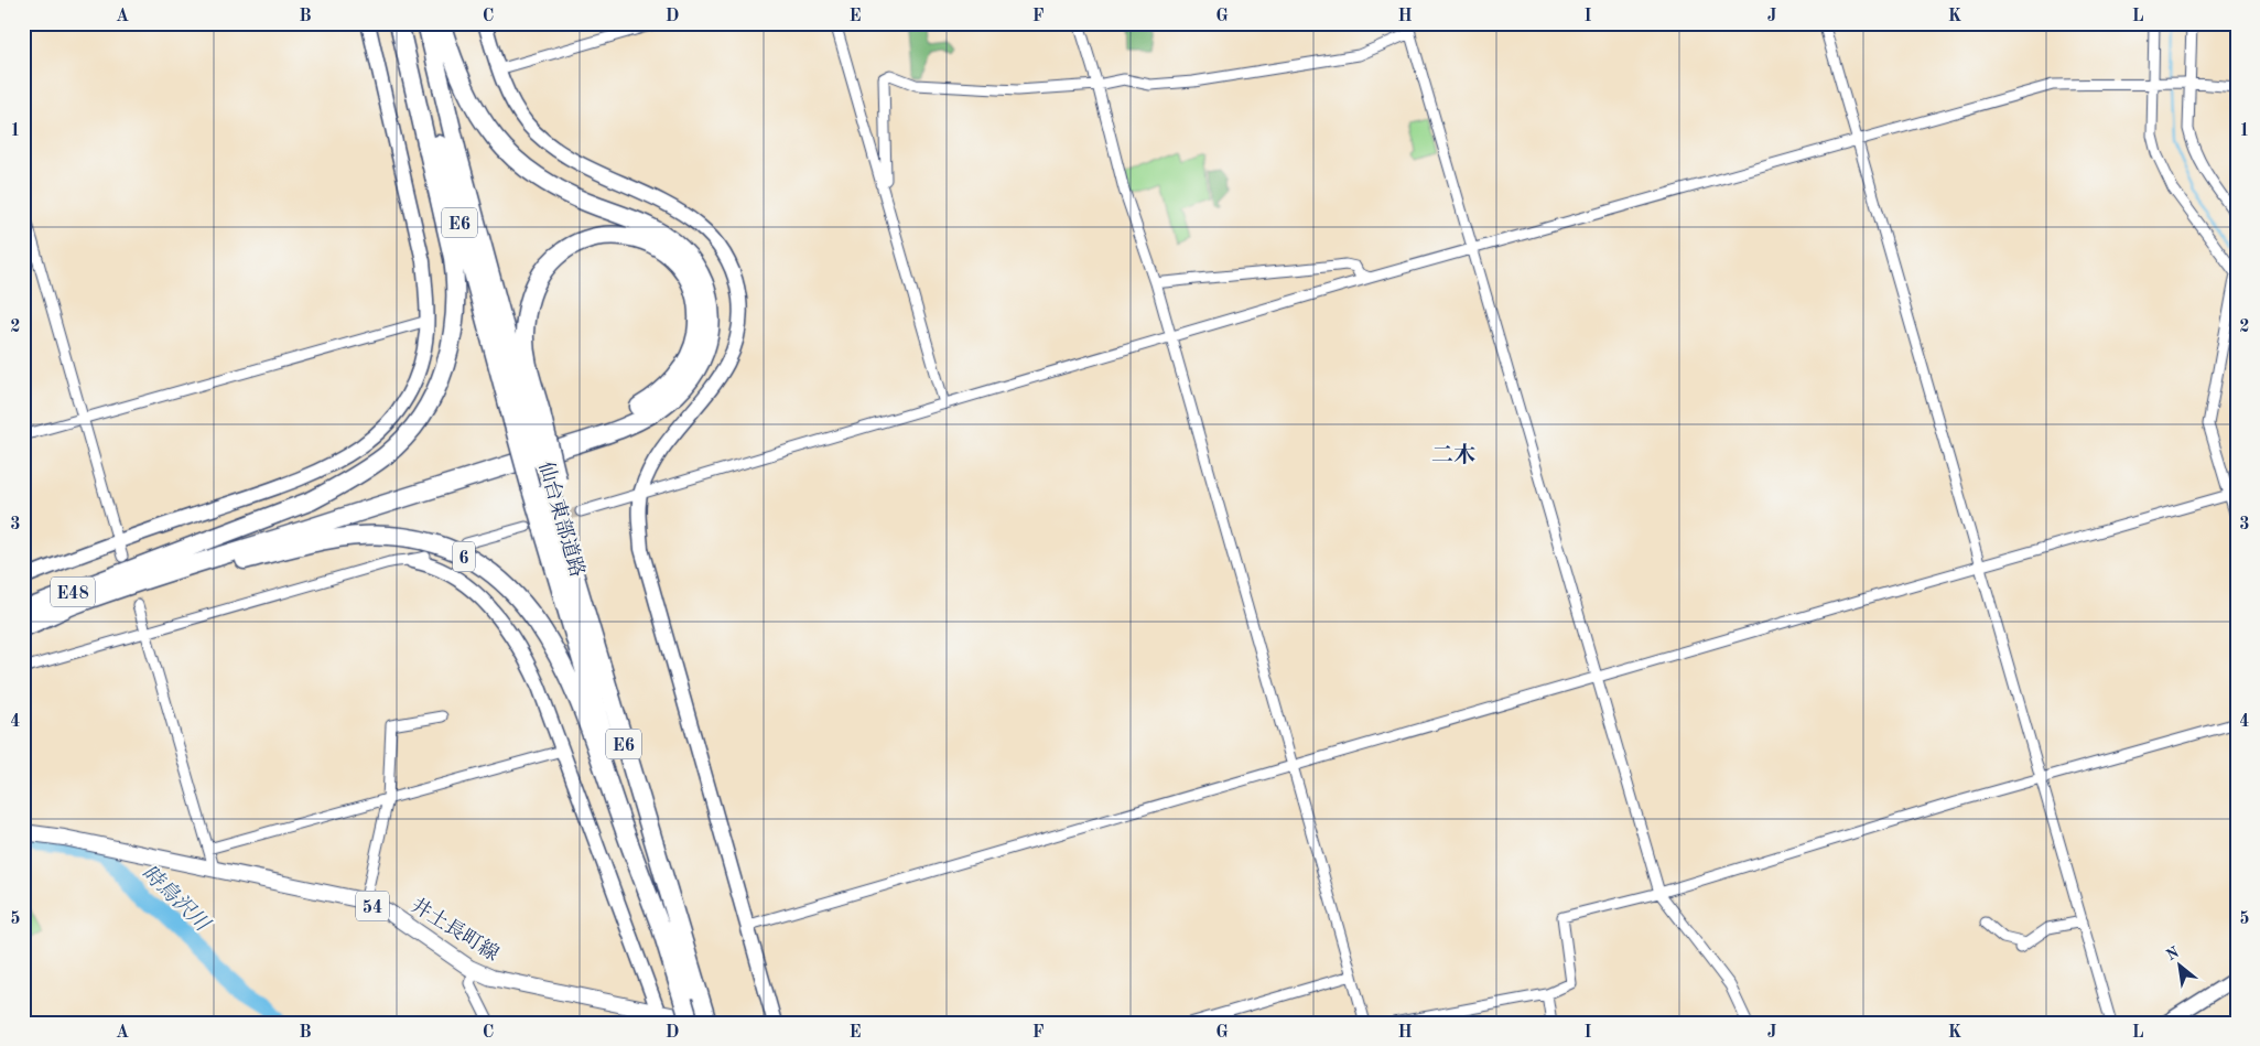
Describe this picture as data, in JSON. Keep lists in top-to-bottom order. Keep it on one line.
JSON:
{"streets":{"highway":["E6","仙台東部道路","6","E48"],"main road":["54","井土長町線"]},"crossings":[["仙台東部道路","6"],["仙台東部道路","井土長町線"]],"districts":["二木"],"water":["時鳥沢川"],"north":"top left","grid":{"columns":["A","B","C","D","E","F","G","H","I","J","K","L"],"rows":["1","2","3","4","5"]}}
